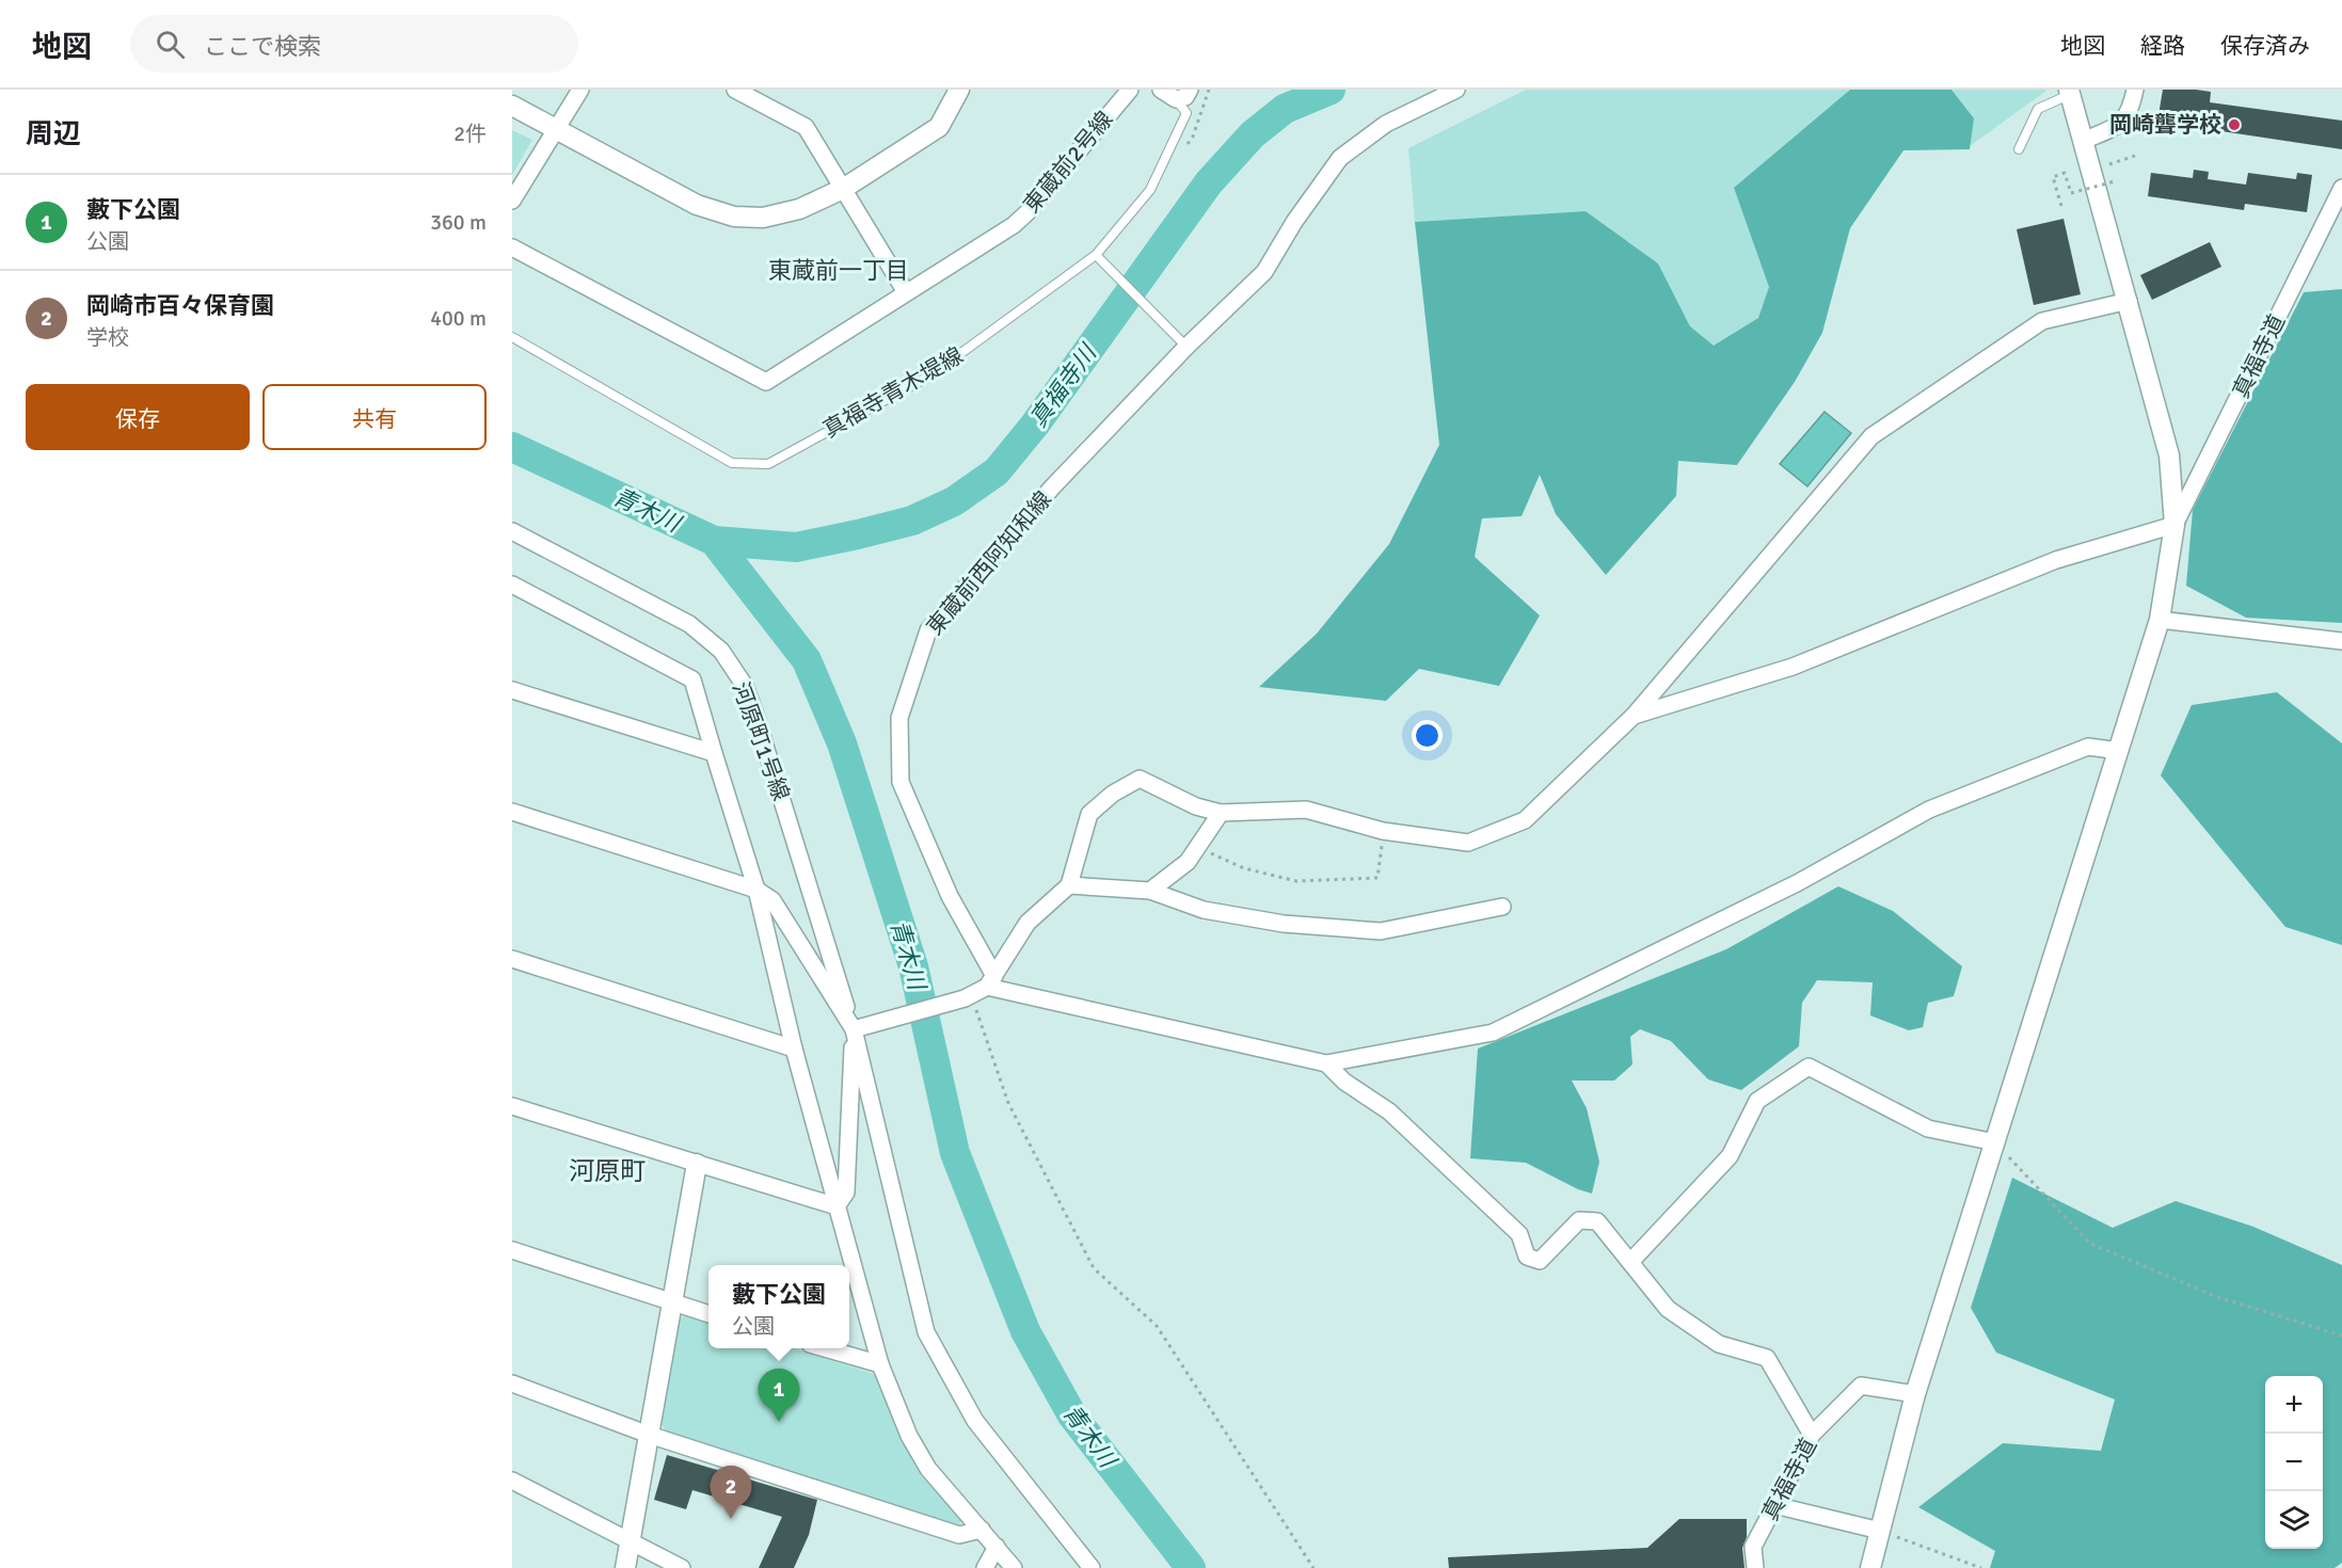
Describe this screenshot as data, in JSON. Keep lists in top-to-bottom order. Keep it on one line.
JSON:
{"streets":{"street":["東蔵前2号線","真福寺道","真福寺青木堤線","東蔵前西阿知和線","河原町1号線"]},"districts":["東蔵前一丁目","河原町"],"water":["真福寺川","青木川"],"places":["岡崎聾学校"],"page":{"header":"地図","search":"ここで検索","nav":["地図","経路","保存済み"],"heading":["周辺","2件"],"list":[{"mark":"1","name":"藪下公園","note":"公園","value":"360 m"},{"mark":"2","name":"岡崎市百々保育園","note":"学校","value":"400 m"}],"buttons":["保存","共有"],"popup":["藪下公園","公園"],"pins":["1","2"],"map_buttons":["+","−"]}}
